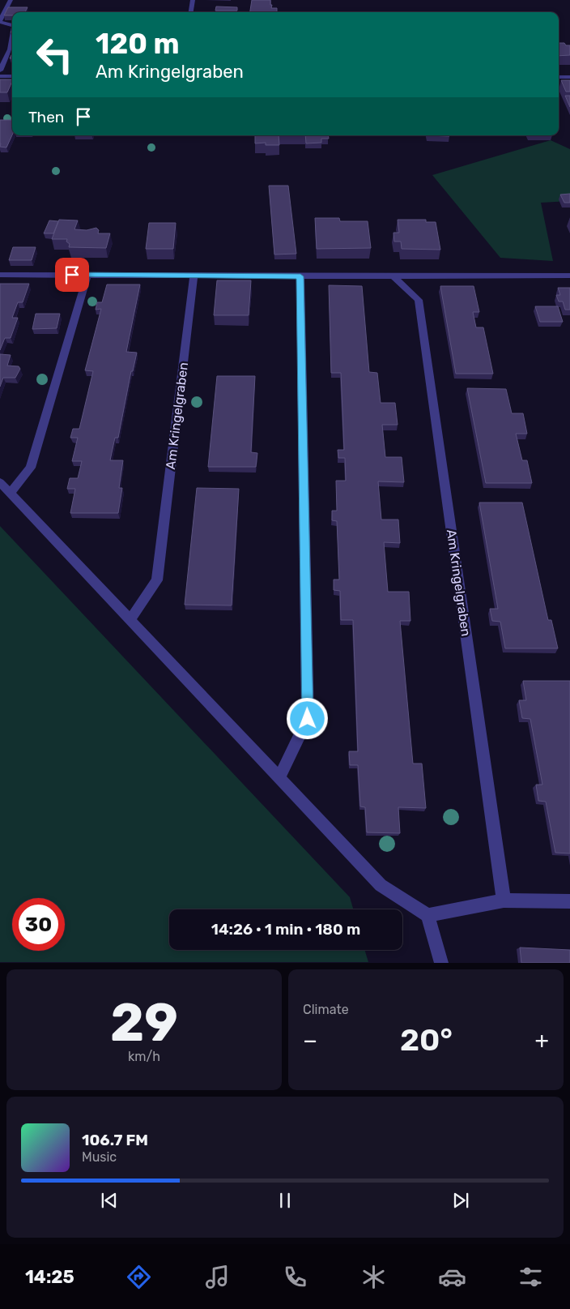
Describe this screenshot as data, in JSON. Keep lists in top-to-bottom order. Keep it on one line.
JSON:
{"streets":{"street":["Am Kringelgraben"]},"page":{"turn":["120 m","Am Kringelgraben"],"then":"Then","limit":"30","trip":"14:26 · 1 min · 180 m","tile":[["29","km/h"],"Climate"],"heat":["−","20°","+"],"song":["106.7 FM","Music"],"tabs":"14:25"}}
